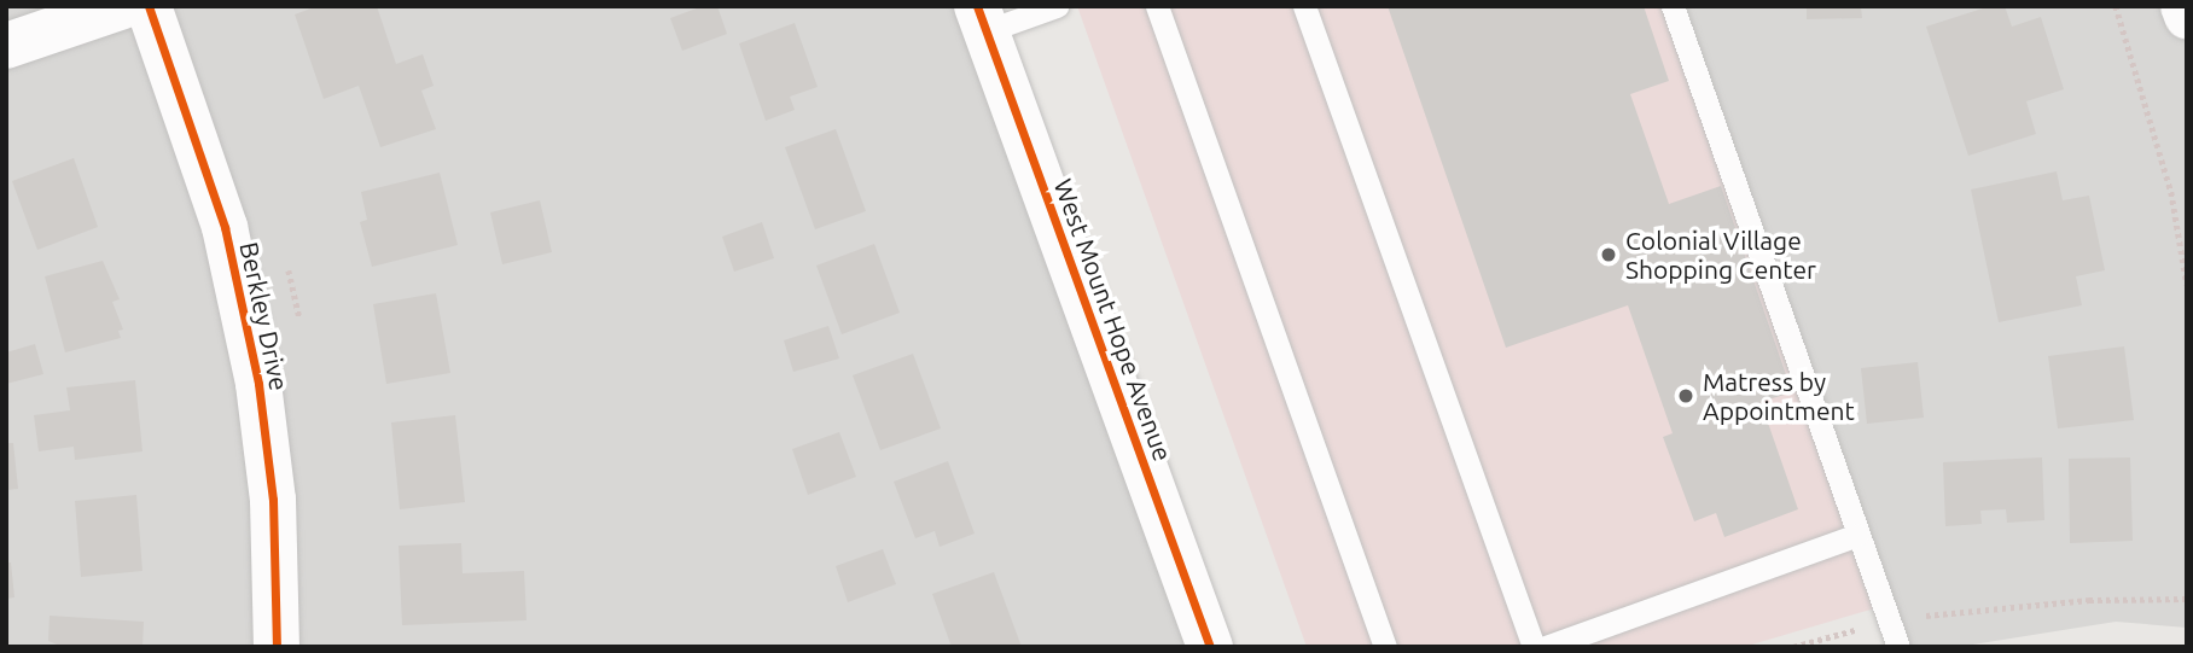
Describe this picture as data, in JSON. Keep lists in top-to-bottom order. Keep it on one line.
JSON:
{"streets":{"street":["Berkley Drive","West Mount Hope Avenue"]},"places":["Colonial Village Shopping Center","Matress by Appointment"]}
